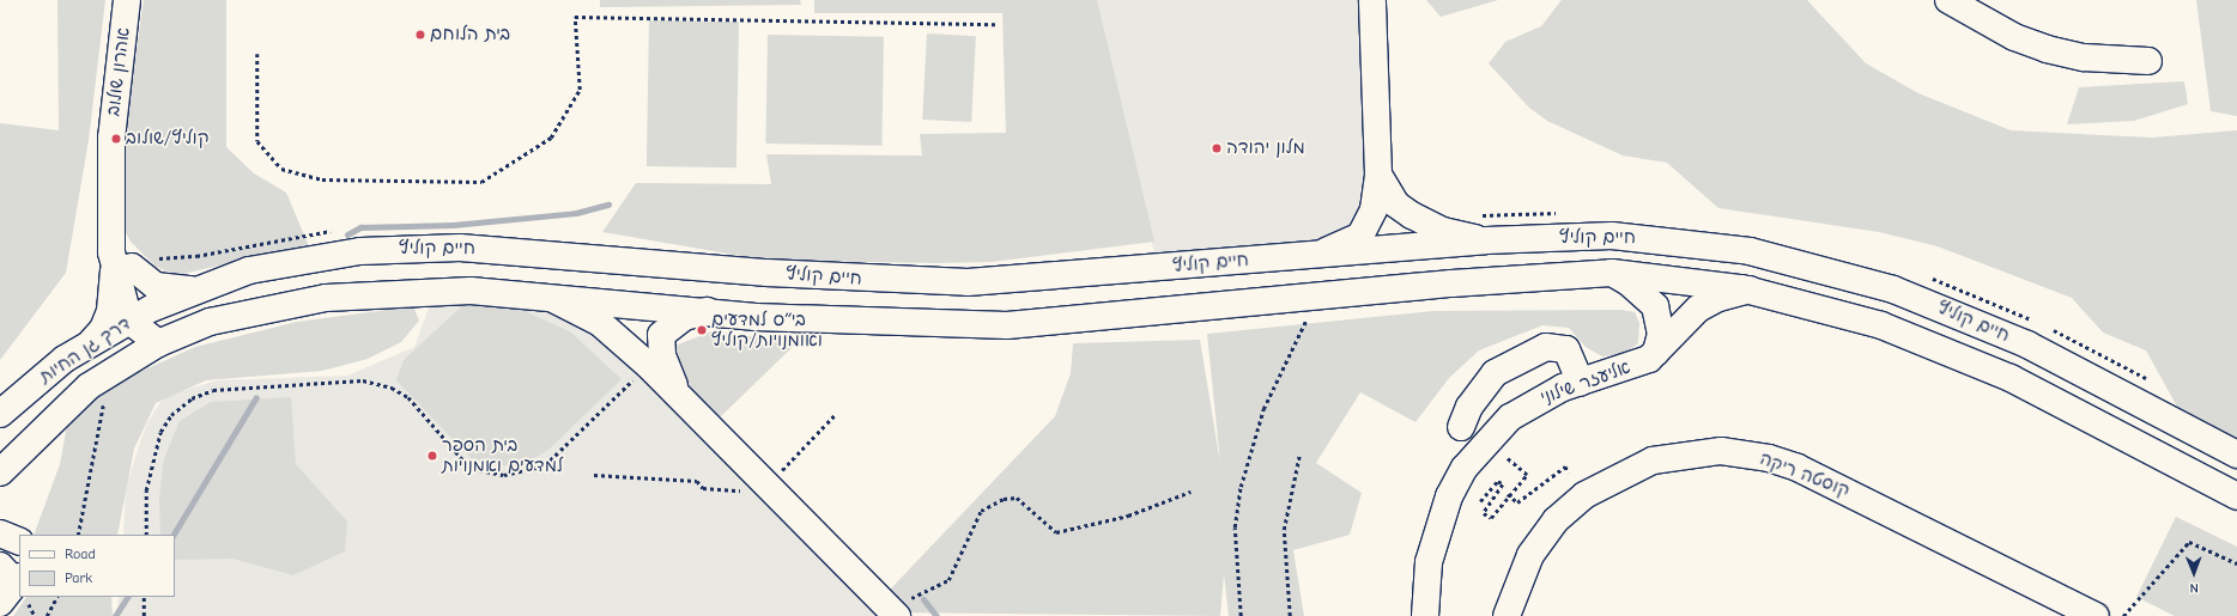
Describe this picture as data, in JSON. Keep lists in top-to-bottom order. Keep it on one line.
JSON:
{"streets":{"main road":["אהרון שולוב","חיים קוליץ","דרך גן החיות","אליעזר שילוני","קוסטה ריקה"]},"crossings":[["אהרון שולוב","חיים קוליץ"],["אהרון שולוב","דרך גן החיות"],["חיים קוליץ","דרך גן החיות"],["חיים קוליץ","אליעזר שילוני"]],"places":["בית הלוחם","קוליץ/שולוב","מלון יהודה","בי״ס למדעים ואומנויות/קוליץ","בית הספר למדעים ואמנויות"],"legend":["Road","Park"],"north":"bottom"}
